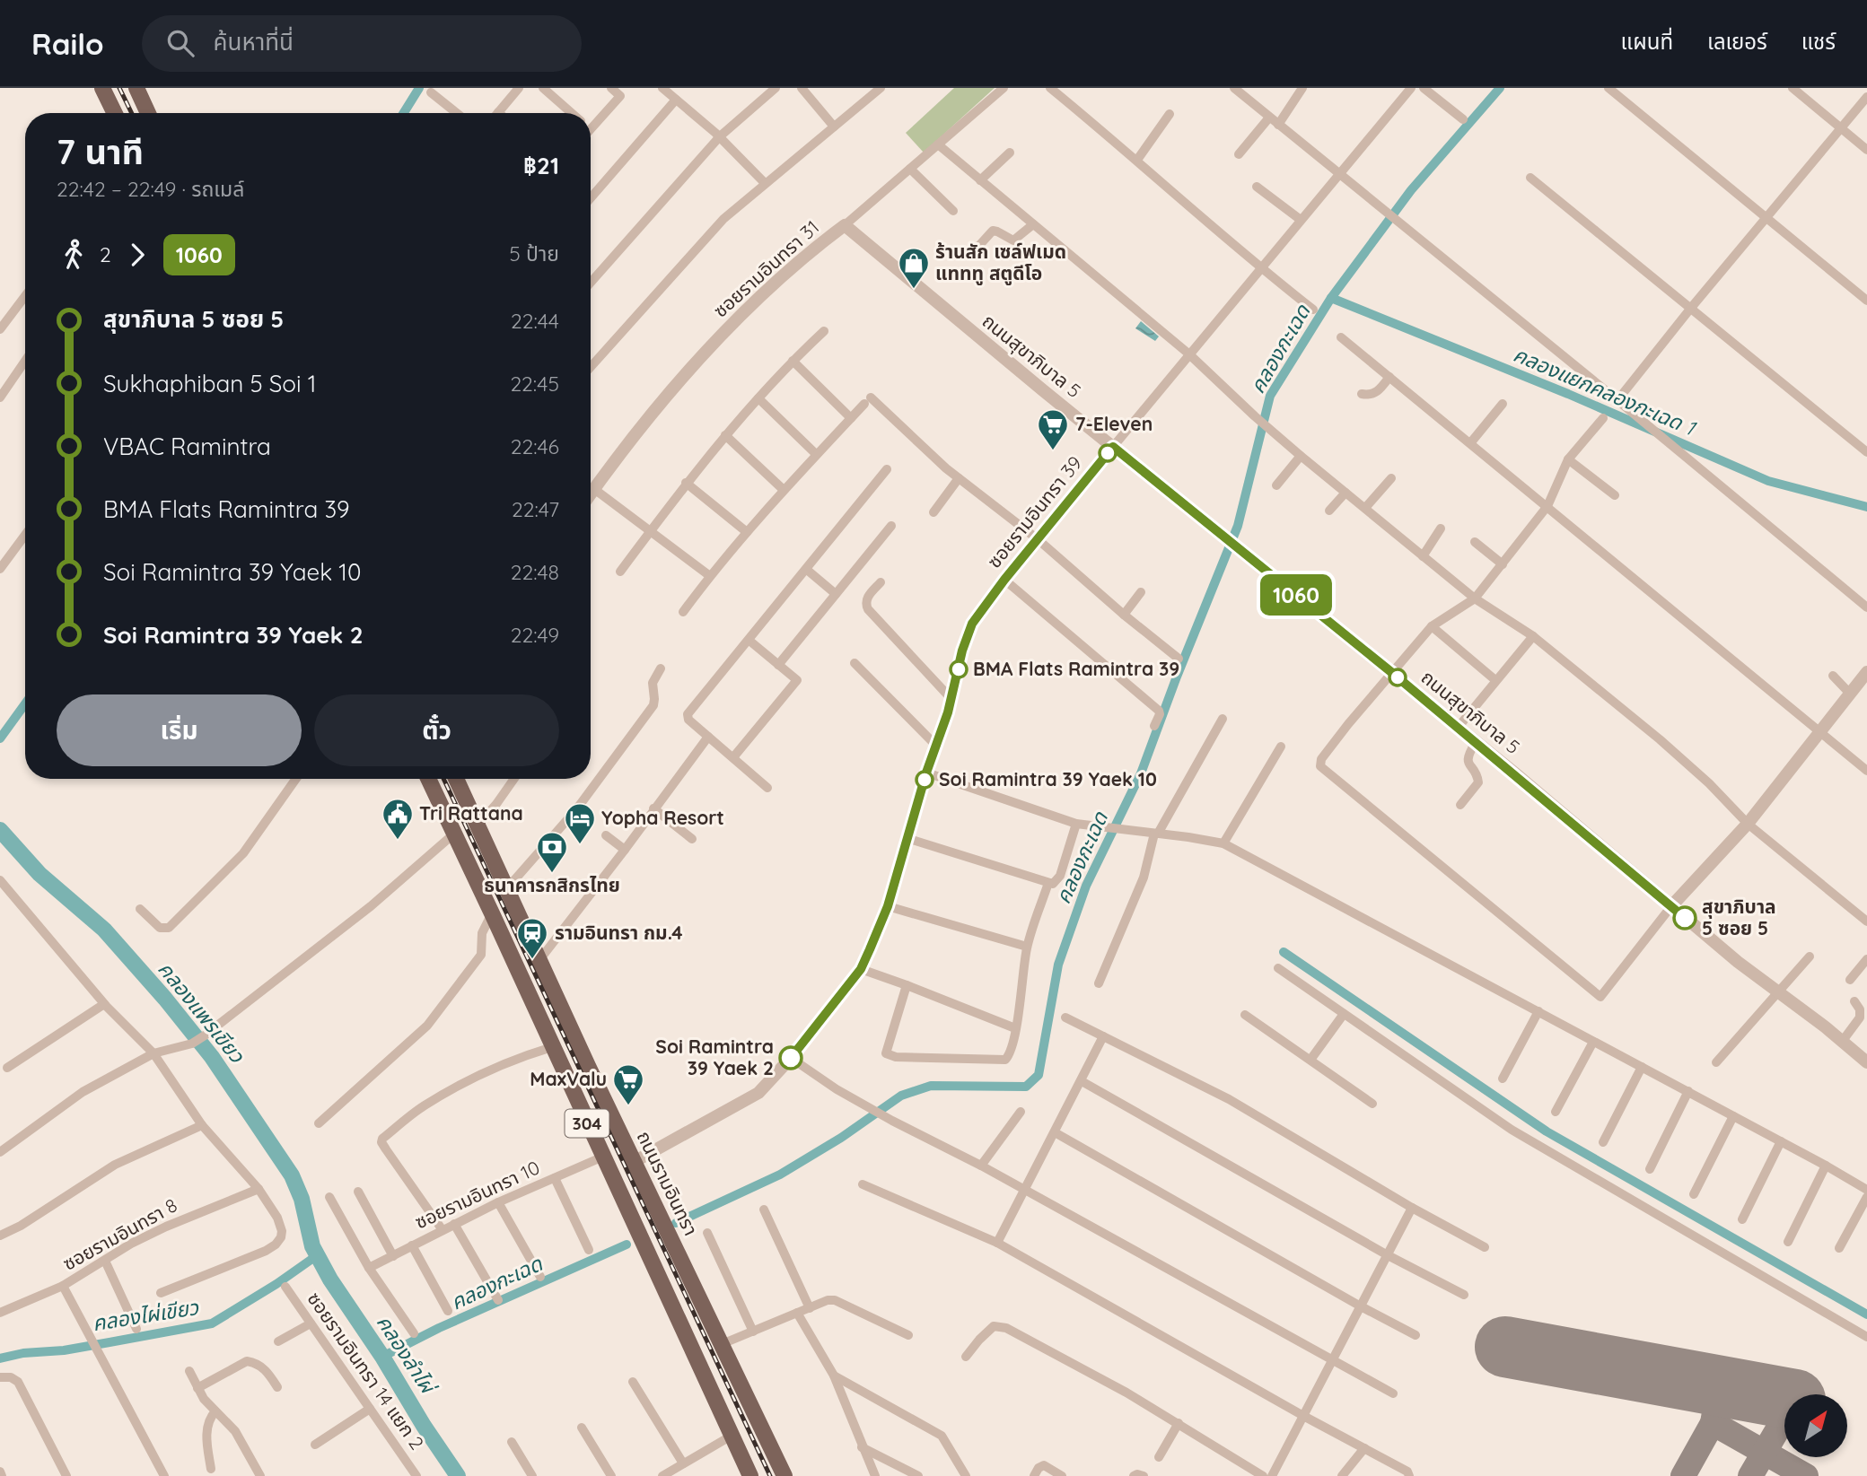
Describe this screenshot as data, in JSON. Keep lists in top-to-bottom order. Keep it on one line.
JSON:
{"streets":{"main road":["304","ถนนรามอินทรา"],"street":["ซอยรามอินทรา 31","ถนนสุขาภิบาล 5","ซอยรามอินทรา 39","ซอยรามอินทรา 10","ซอยรามอินทรา 8","ซอยรามอินทรา 14 แยก 2"]},"crossings":[["ซอยรามอินทรา 31","ถนนสุขาภิบาล 5"],["ถนนสุขาภิบาล 5","ซอยรามอินทรา 39"],["ซอยรามอินทรา 39","ถนนรามอินทรา"],["304","ซอยรามอินทรา 10"]],"water":["คลองกะเฉด","คลองแยกคลองกะเฉด 1","คลองแพรเขียว","คลองไผ่เขียว","คลองลำไผ่"],"places":{"shop":["ร้านสัก เซล์ฟเมด แทททู สตูดีโอ"],"supermarket":["7-Eleven","MaxValu"],"other":["BMA Flats Ramintra 39","Soi Ramintra 39 Yaek 10","สุขาภิบาล 5 ซอย 5","Soi Ramintra 39 Yaek 2"],"public building":["Tri Rattana"],"hotel":["Yopha Resort"],"bank":["ธนาคารกสิกรไทย"],"station":["รามอินทรา กม.4"]},"lines":["bus line 1060"],"north":"top right","page":{"header":"Railo","search":"ค้นหาที่นี่","nav":["แผนที่","เลเยอร์","แชร์"],"on_map":"1060","heading":["7 นาที","22:42 – 22:49 · รถเมล์","฿21"],"legs":["2","1060","5 ป้าย"],"list":[{"name":"สุขาภิบาล 5 ซอย 5","value":"22:44"},{"name":"Sukhaphiban 5 Soi 1","value":"22:45"},{"name":"VBAC Ramintra","value":"22:46"},{"name":"BMA Flats Ramintra 39","value":"22:47"},{"name":"Soi Ramintra 39 Yaek 10","value":"22:48"},{"name":"Soi Ramintra 39 Yaek 2","value":"22:49"}],"buttons":["เริ่ม","ตั๋ว"]}}
